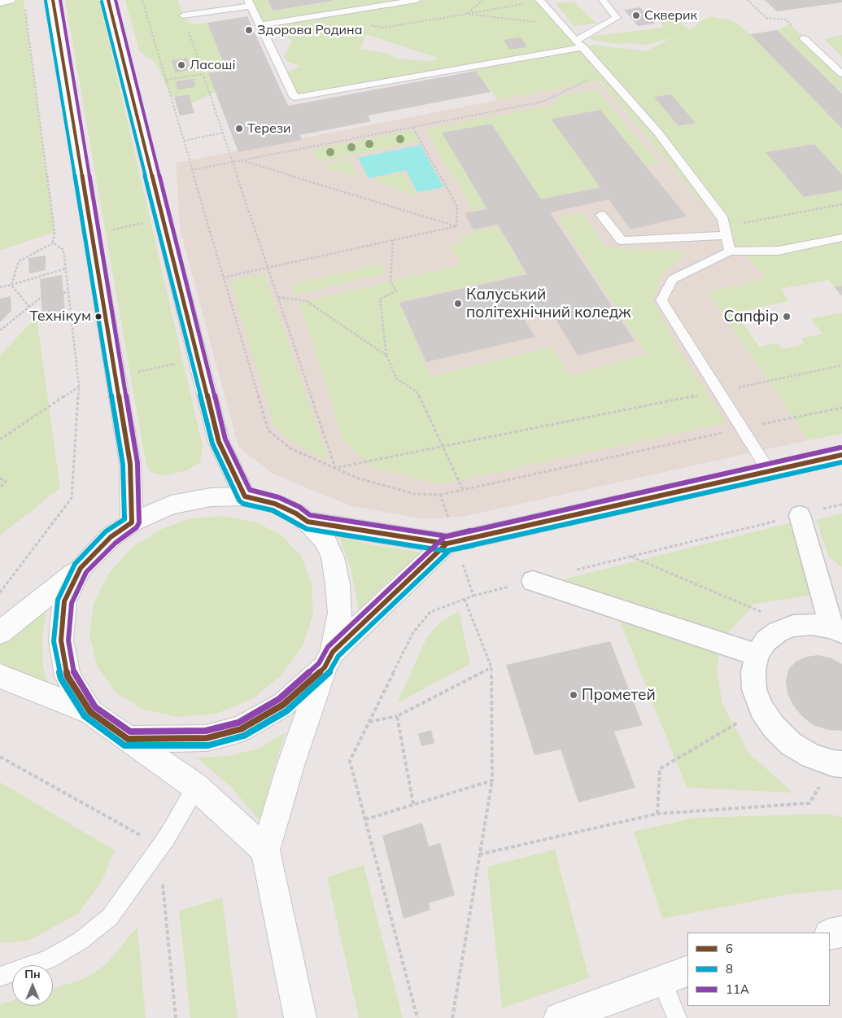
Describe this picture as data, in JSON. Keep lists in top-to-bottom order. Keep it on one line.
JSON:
{"places":["Скверик","Здорова Родина","Ласоші","Терези","Калуський політехнічний коледж","Технікум","Сапфір","Прометей"],"lines":["transit line 6","transit line 11А","transit line 8"],"legend":["6","8","11А"],"north":"top"}
